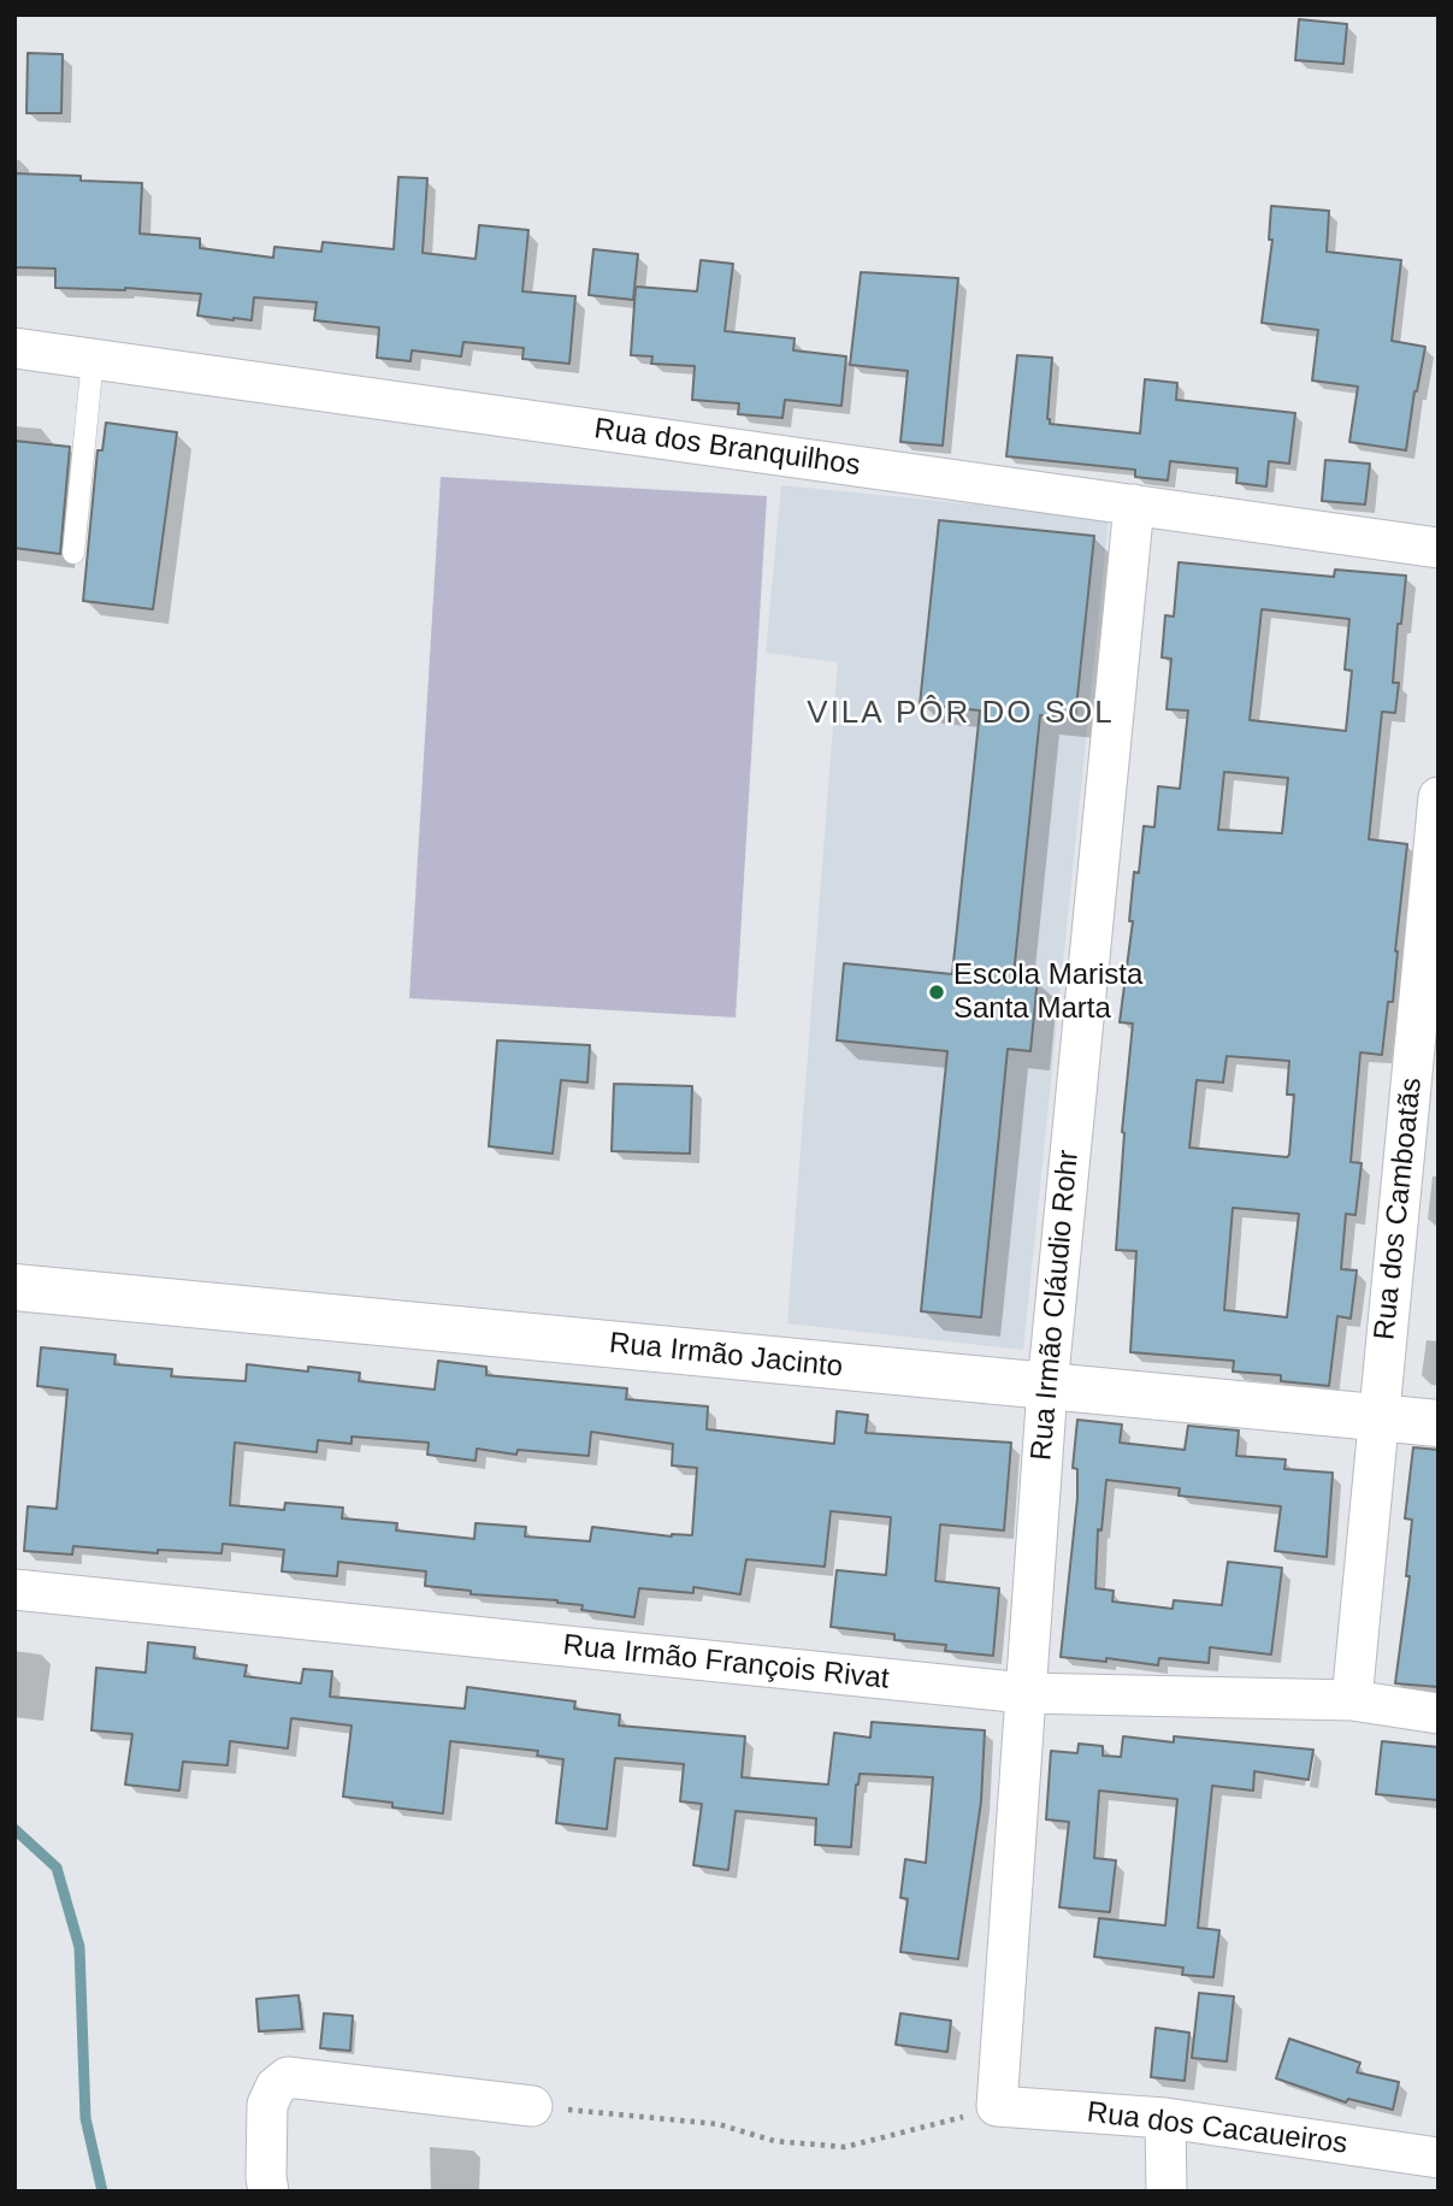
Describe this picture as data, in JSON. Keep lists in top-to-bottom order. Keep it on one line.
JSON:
{"streets":{"street":["Rua dos Branquilhos","Rua dos Camboatãs","Rua Irmão Cláudio Rohr","Rua Irmão Jacinto","Rua Irmão François Rivat","Rua dos Cacaueiros"]},"crossings":[["Rua dos Branquilhos","Rua Irmão Cláudio Rohr"],["Rua dos Camboatãs","Rua Irmão Jacinto"],["Rua dos Camboatãs","Rua Irmão François Rivat"],["Rua Irmão Cláudio Rohr","Rua Irmão Jacinto"],["Rua Irmão Cláudio Rohr","Rua Irmão François Rivat"],["Rua Irmão Cláudio Rohr","Rua dos Cacaueiros"]],"districts":["VILA PÔR DO SOL"],"places":["Escola Marista Santa Marta"]}
